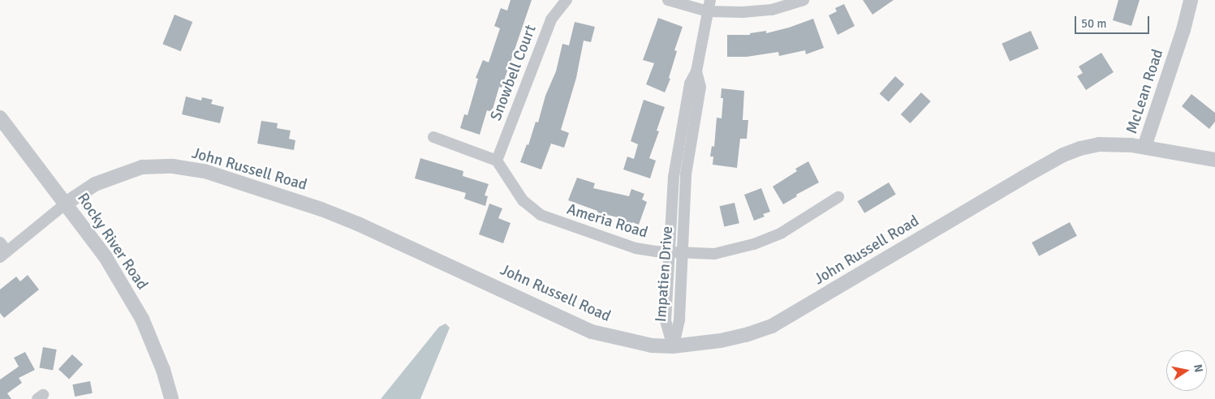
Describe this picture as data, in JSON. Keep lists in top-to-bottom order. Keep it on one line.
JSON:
{"streets":{"street":["Snowbell Court","McLean Road","John Russell Road","Ameria Road","Rocky River Road","Impatien Drive"]},"crossings":[["Snowbell Court","Ameria Road"],["McLean Road","John Russell Road"],["John Russell Road","Rocky River Road"],["John Russell Road","Impatien Drive"],["Ameria Road","Impatien Drive"]],"scale_bar":"50 m","north":"right"}
